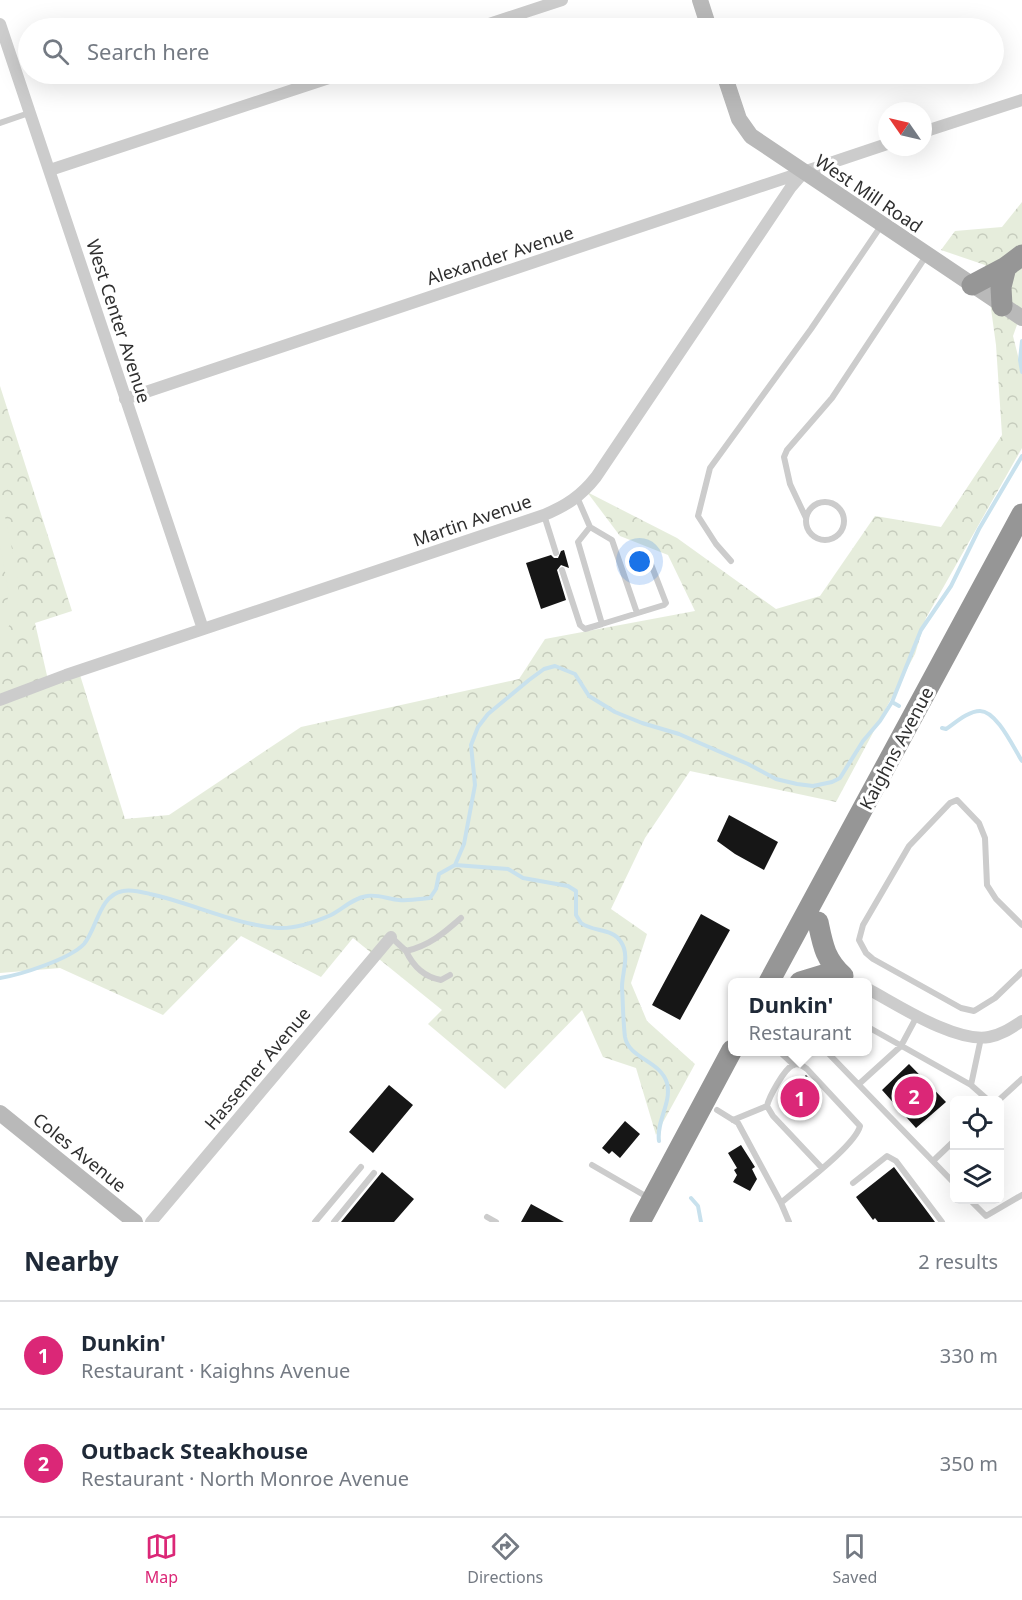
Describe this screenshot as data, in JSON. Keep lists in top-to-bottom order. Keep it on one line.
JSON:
{"streets":{"highway":["Kaighns Avenue"],"street":["West Mill Road","Alexander Avenue","West Center Avenue","Martin Avenue","Hassemer Avenue","Coles Avenue"]},"crossings":[["West Mill Road","Alexander Avenue"],["West Mill Road","Martin Avenue"],["Alexander Avenue","West Center Avenue"],["Alexander Avenue","Martin Avenue"],["West Center Avenue","Martin Avenue"]],"north":"top left","page":{"search":"Search here","popup":["Dunkin'","Restaurant"],"pins":["2","1"],"heading":["Nearby","2 results"],"list":[{"mark":"1","name":"Dunkin'","note":"Restaurant · Kaighns Avenue","value":"330 m"},{"mark":"2","name":"Outback Steakhouse","note":"Restaurant · North Monroe Avenue","value":"350 m"}],"nav":["Map","Directions","Saved"]}}
